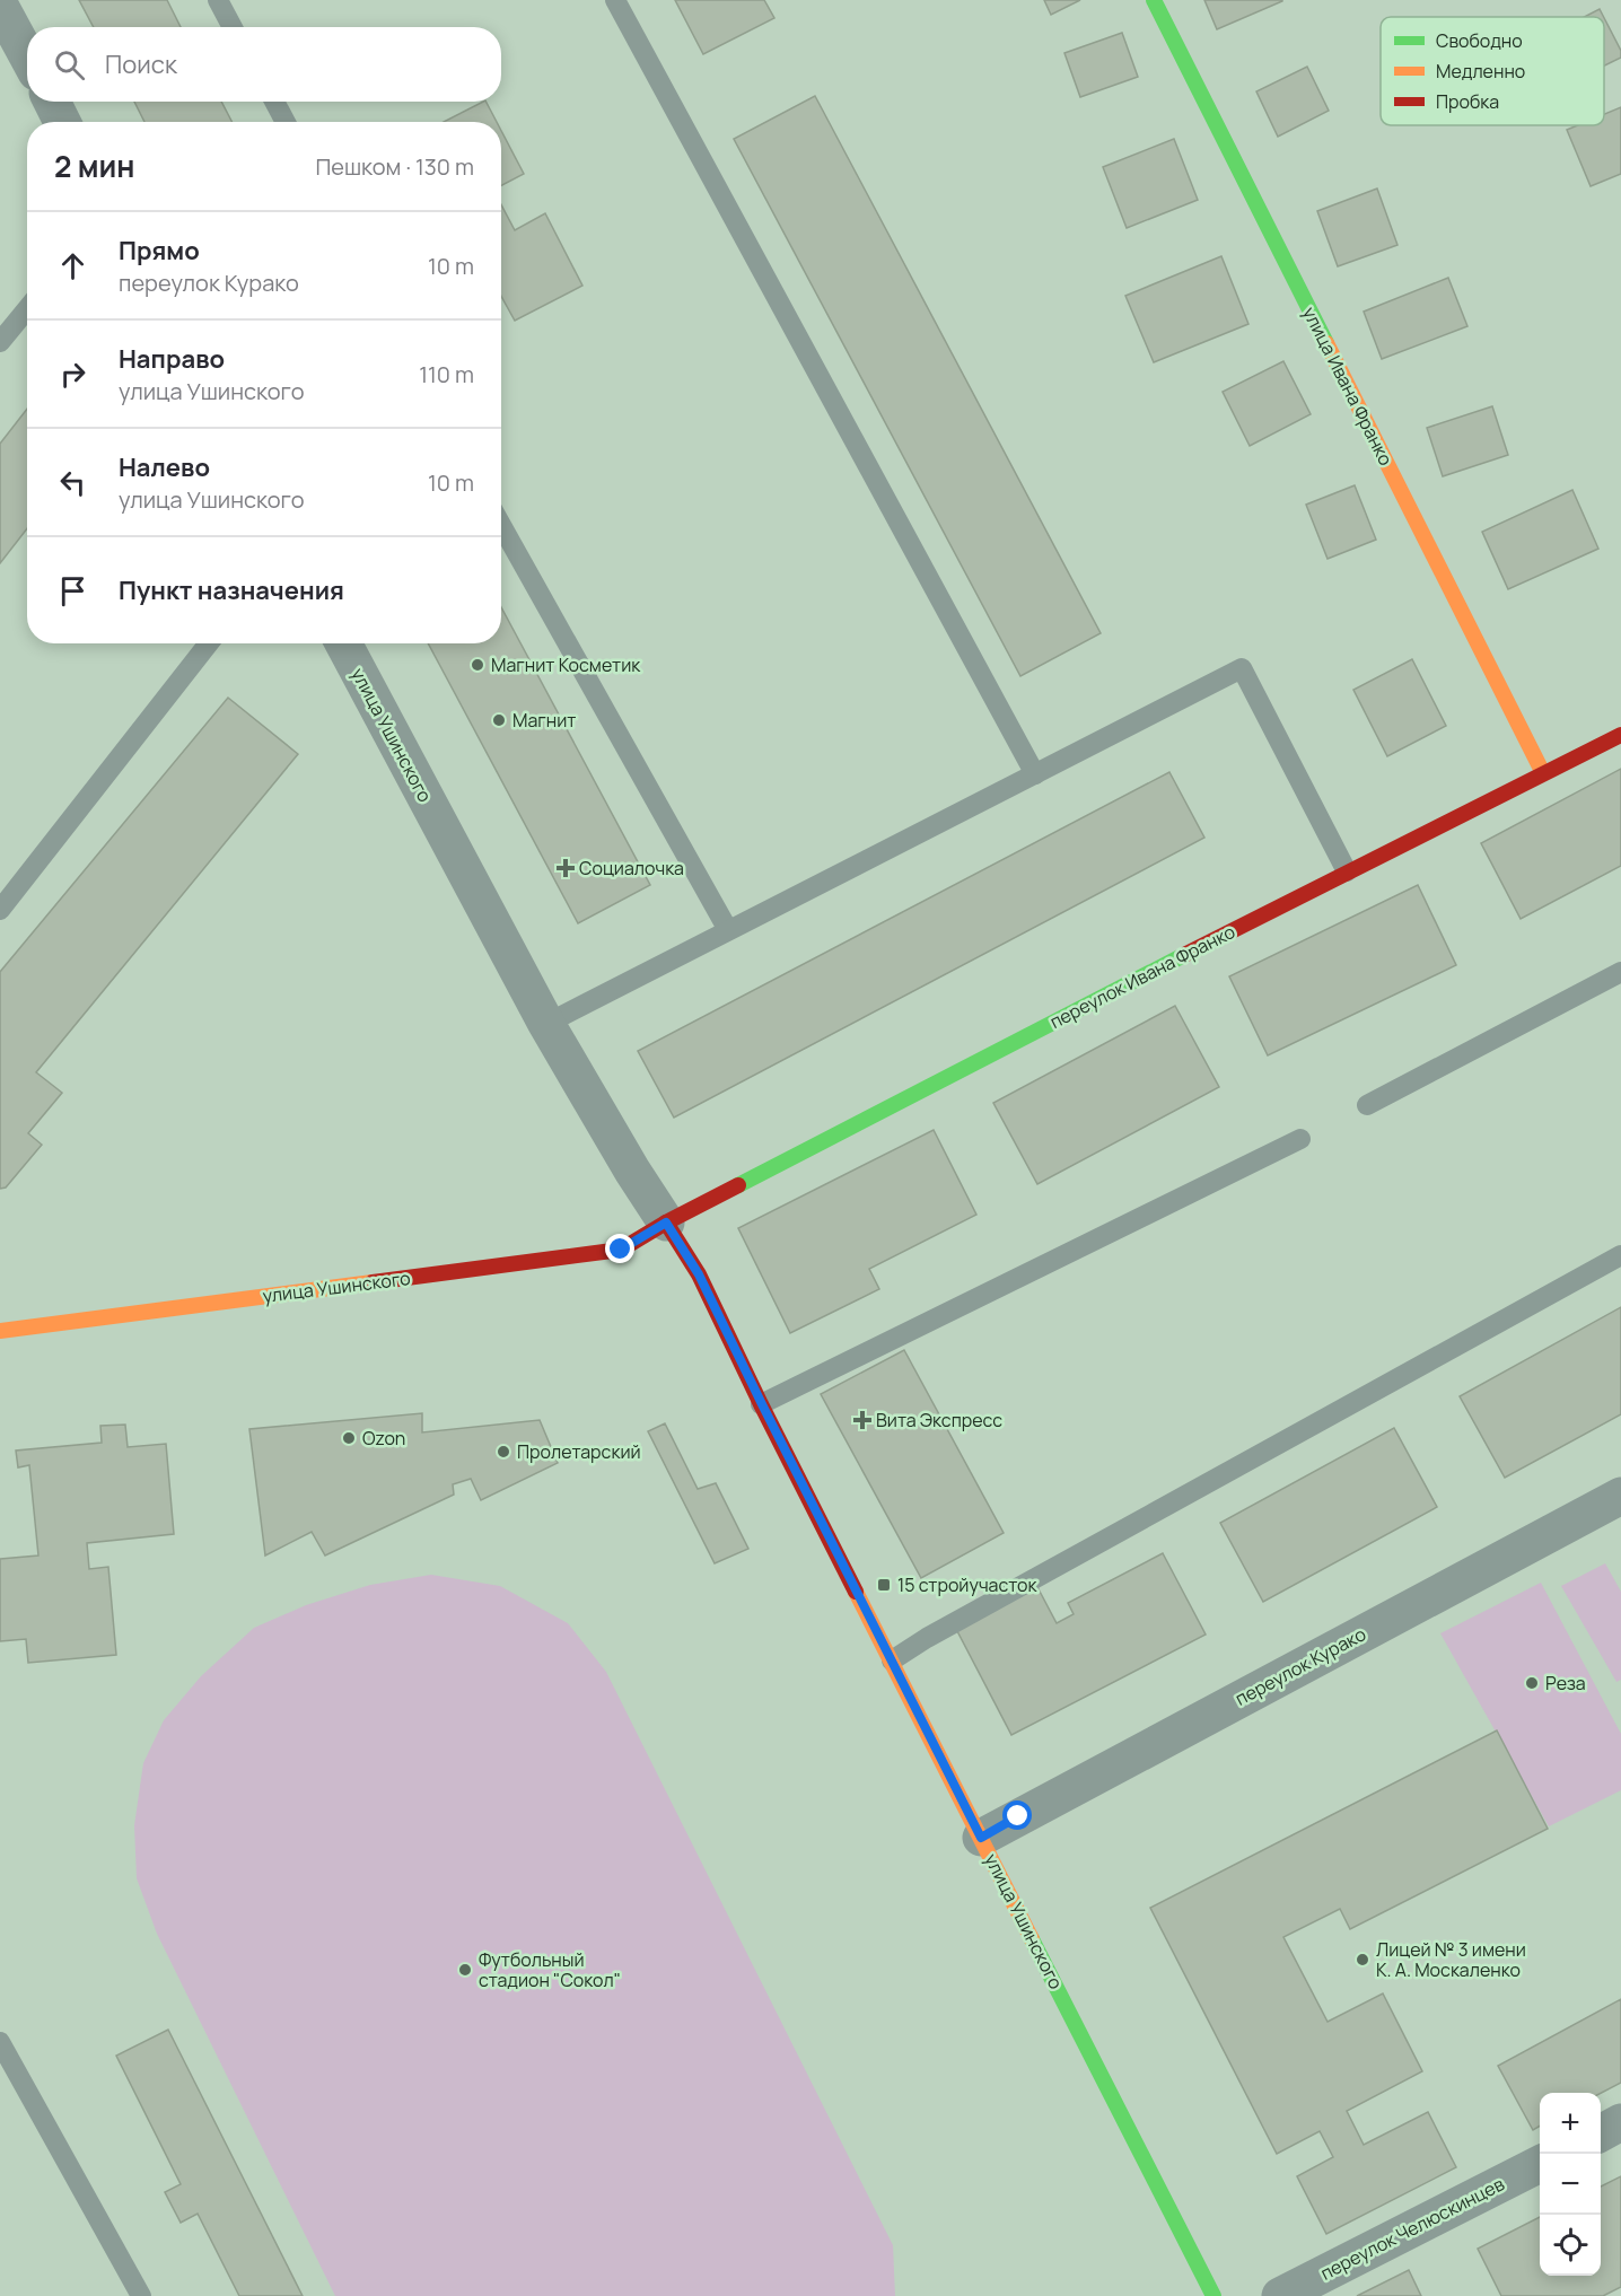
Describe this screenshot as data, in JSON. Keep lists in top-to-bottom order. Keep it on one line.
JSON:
{"streets":{"street":["улица Ивана Франко","улица Ушинского","переулок Ивана Франко","переулок Курако","переулок Челюскинцев"]},"crossings":[["улица Ивана Франко","переулок Ивана Франко"],["улица Ушинского","переулок Ивана Франко"],["улица Ушинского","переулок Курако"]],"places":{"other":["Магнит Косметик","Магнит","Ozon","Пролетарский","Реза","Лицей № 3 имени К. А. Москаленко","Футбольный стадион \"Сокол\""],"health":["Социалочка","Вита Экспресс"],"transit":["15 стройучасток"]},"legend":["Свободно","Медленно","Пробка"],"page":{"search":"Поиск","heading":["2 мин","Пешком · 130 m"],"list":[["Прямо","переулок Курако","10 m"],["Направо","улица Ушинского","110 m"],["Налево","улица Ушинского","10 m"],"Пункт назначения"],"map_buttons":["+","−"]}}
